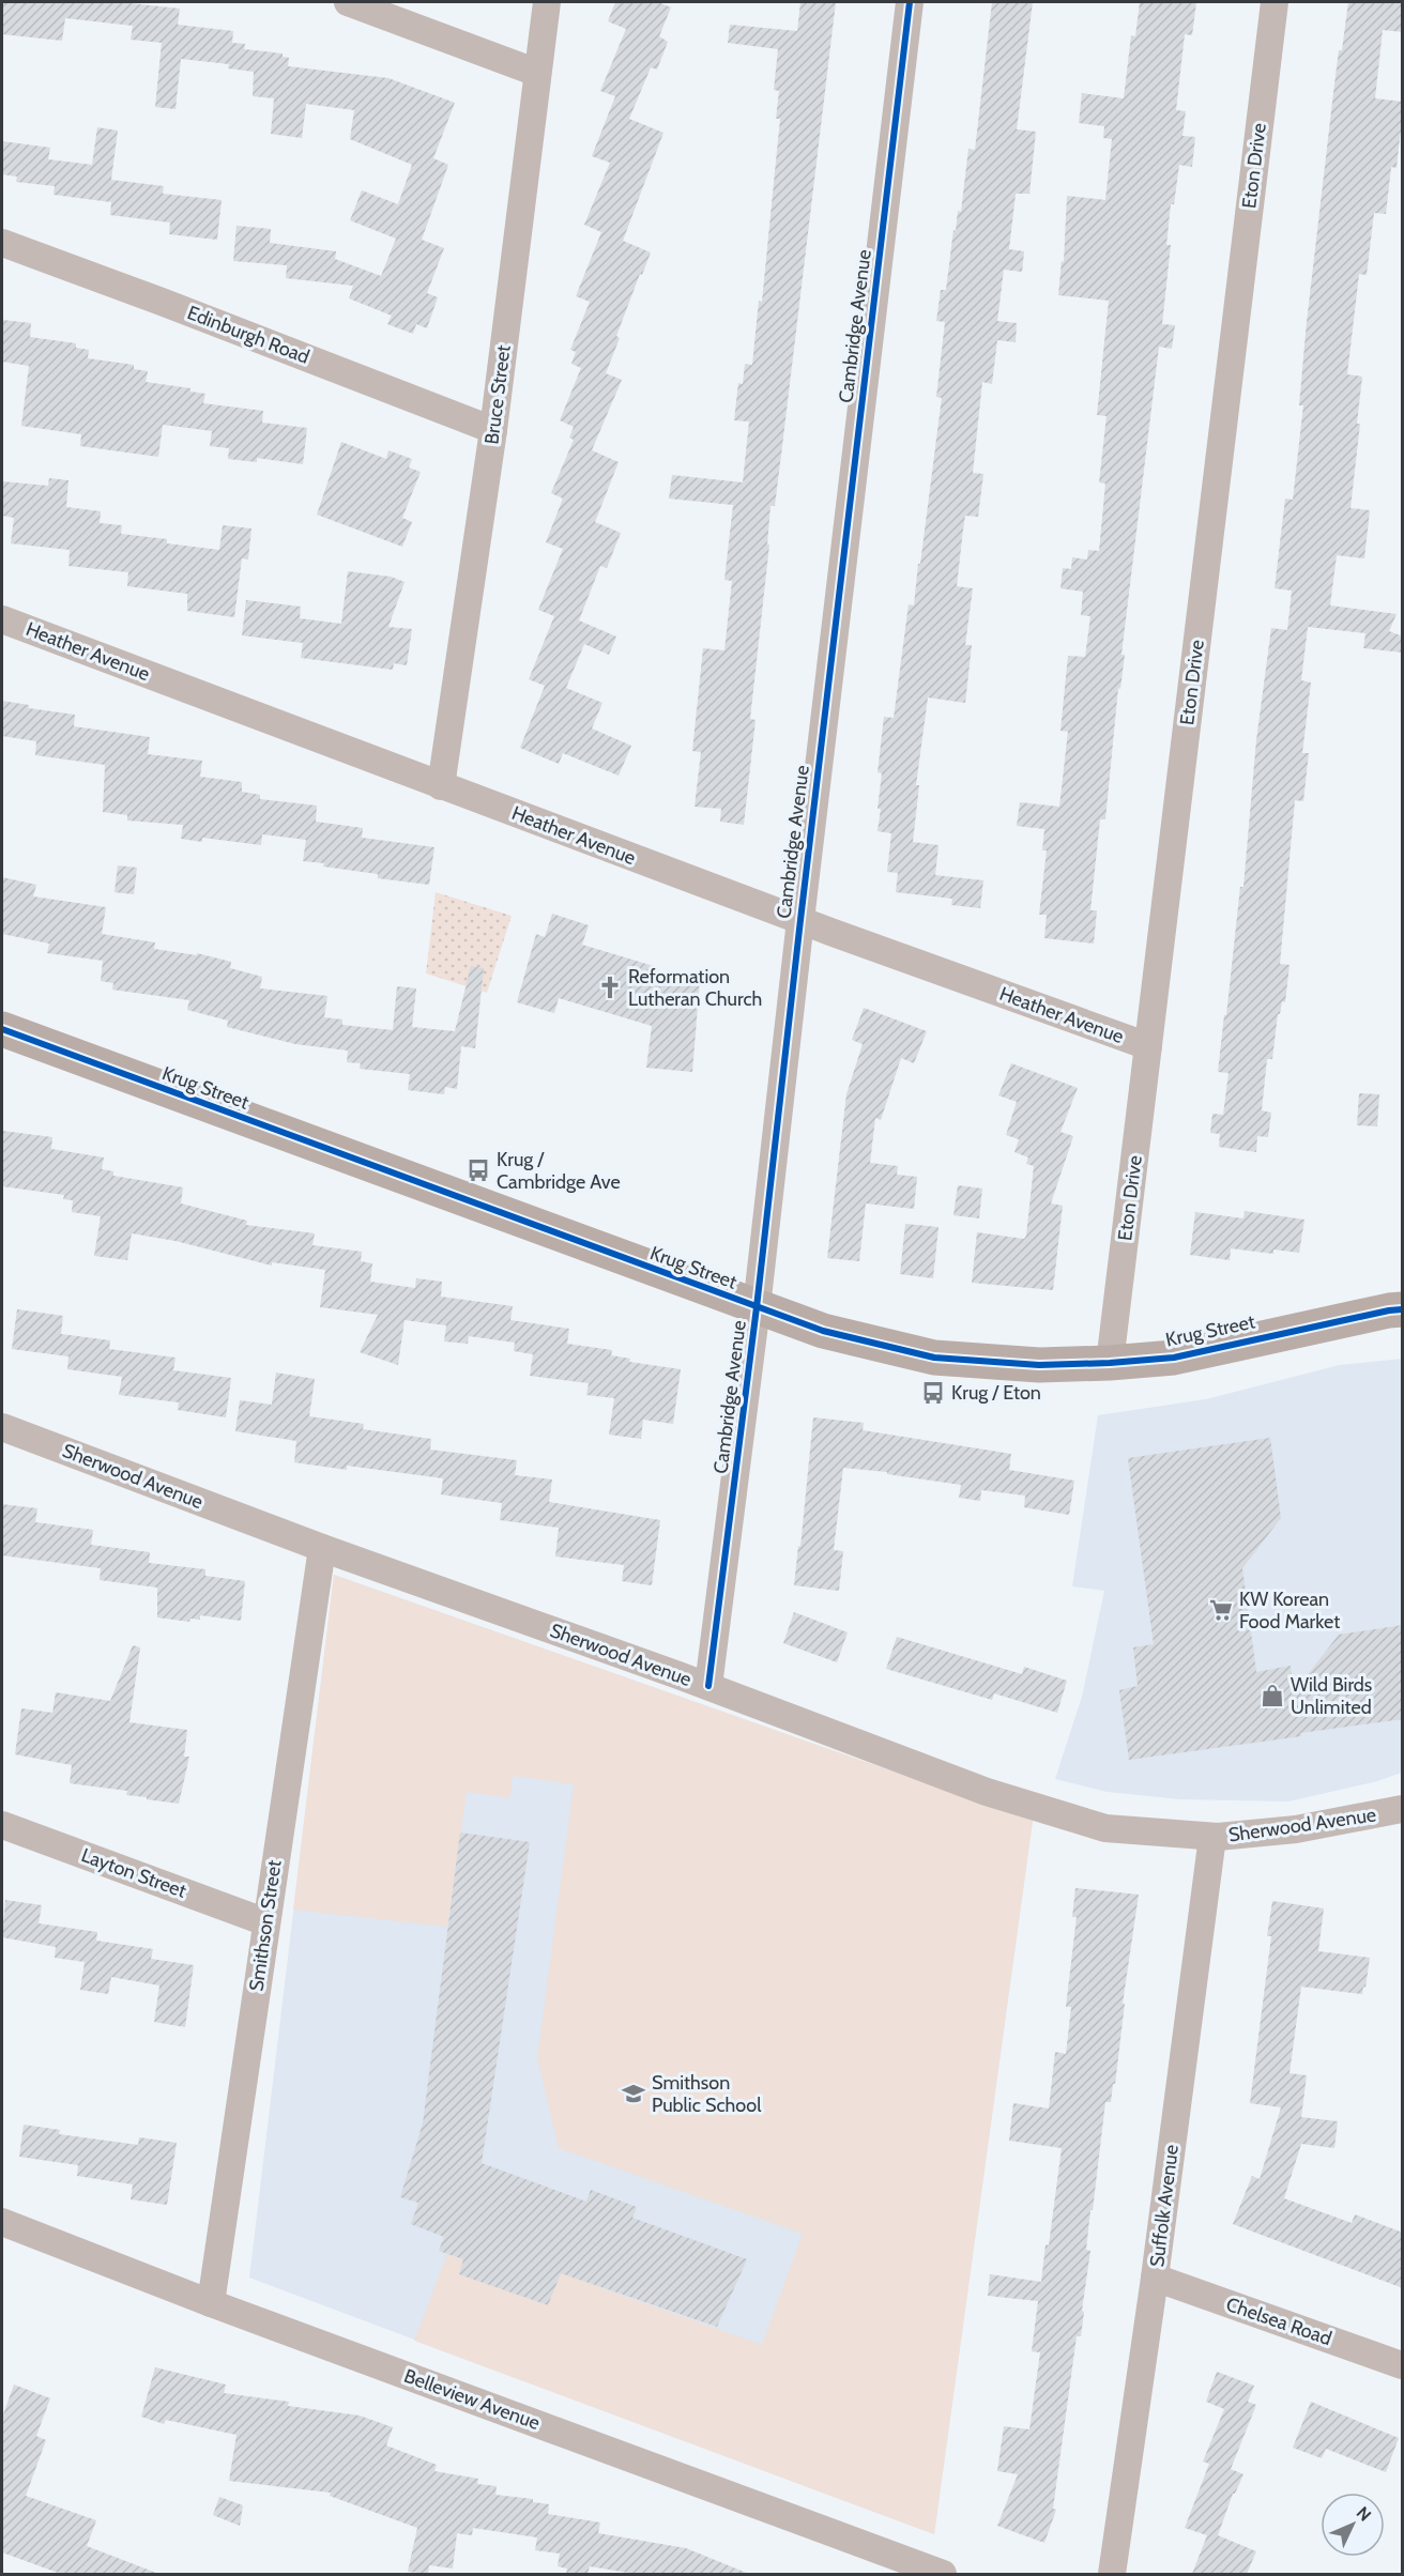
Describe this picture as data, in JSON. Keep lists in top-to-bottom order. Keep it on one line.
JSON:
{"streets":{"street":["Eton Drive","Cambridge Avenue","Edinburgh Road","Bruce Street","Heather Avenue","Krug Street","Sherwood Avenue","Layton Street","Smithson Street","Suffolk Avenue","Chelsea Road","Belleview Avenue"]},"crossings":[["Eton Drive","Heather Avenue"],["Eton Drive","Krug Street"],["Cambridge Avenue","Heather Avenue"],["Cambridge Avenue","Krug Street"],["Cambridge Avenue","Sherwood Avenue"],["Edinburgh Road","Bruce Street"],["Bruce Street","Heather Avenue"],["Sherwood Avenue","Smithson Street"],["Sherwood Avenue","Suffolk Avenue"],["Layton Street","Smithson Street"],["Smithson Street","Belleview Avenue"],["Suffolk Avenue","Chelsea Road"]],"places":{"church":["Reformation Lutheran Church"],"bus stop":["Krug / Cambridge Ave","Krug / Eton"],"supermarket":["KW Korean Food Market"],"shop":["Wild Birds Unlimited"],"school or university":["Smithson Public School"]},"north":"top right"}
